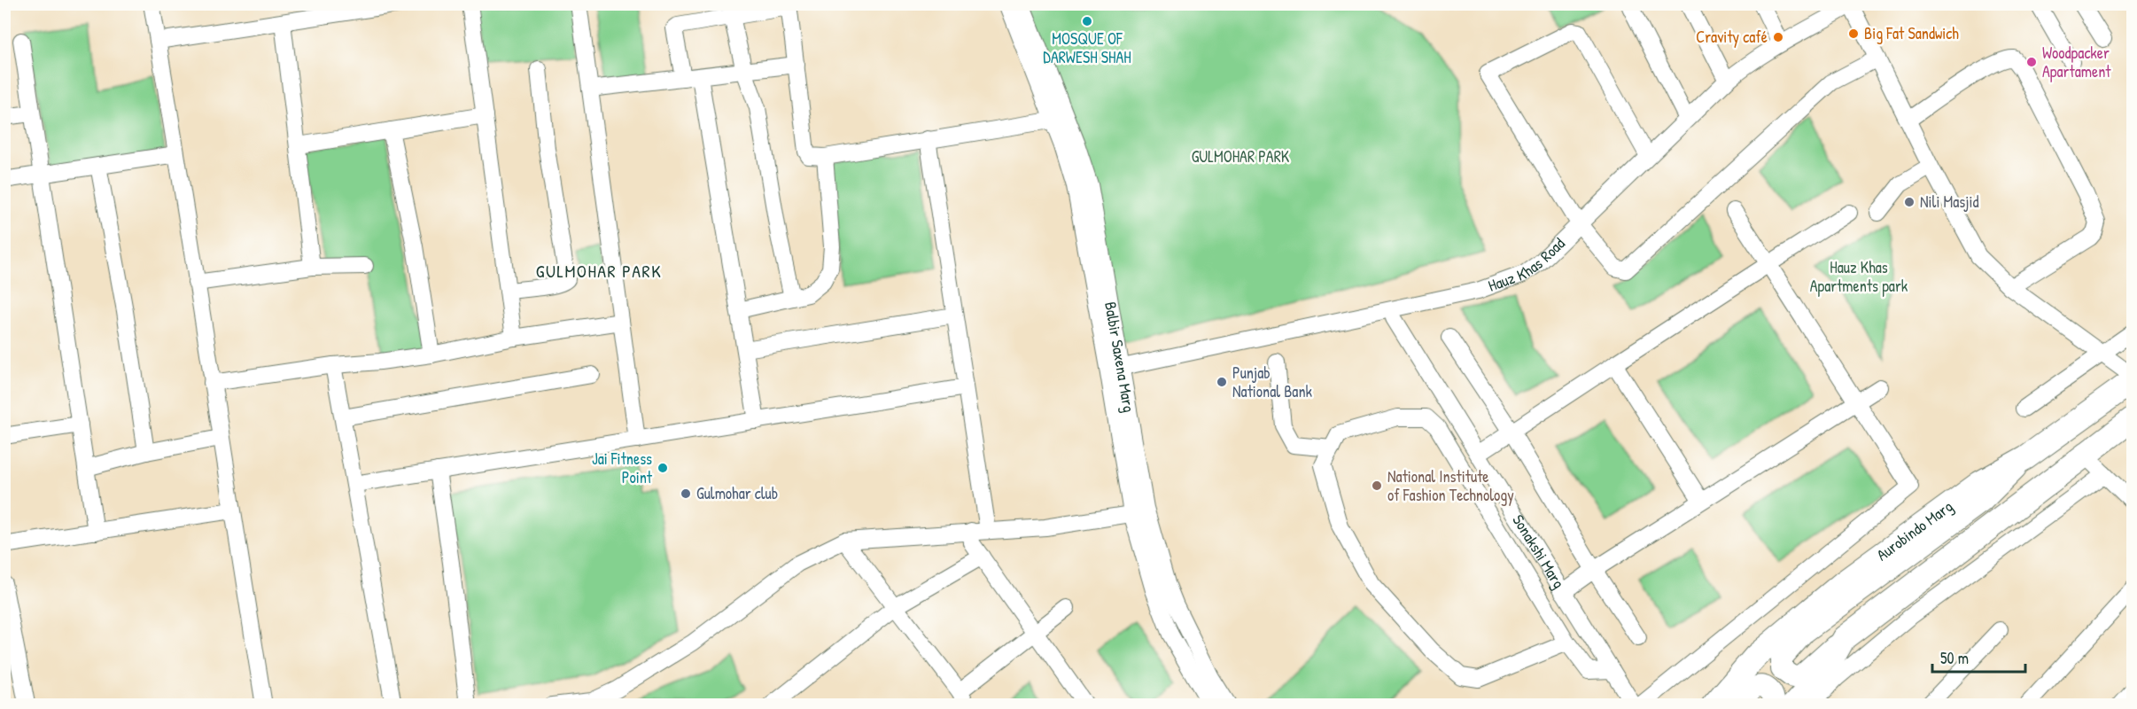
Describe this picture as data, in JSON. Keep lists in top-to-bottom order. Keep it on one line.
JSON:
{"streets":{"highway":["Aurobindo Marg"],"street":["Hauz Khas Road","Balbir Saxena Marg","Sonakshi Marg"]},"crossings":[["Hauz Khas Road","Balbir Saxena Marg"]],"districts":["GULMOHAR PARK"],"parks":["GULMOHAR PARK","Hauz Khas Apartments park"],"places":["MOSQUE OF DARWESH SHAH","Big Fat Sandwich","Cravity café","Woodpacker Apartament","Nili Masjid","Punjab National Bank","Jai Fitness Point","National Institute of Fashion Technology","Gulmohar club"],"scale_bar":"50 m"}
